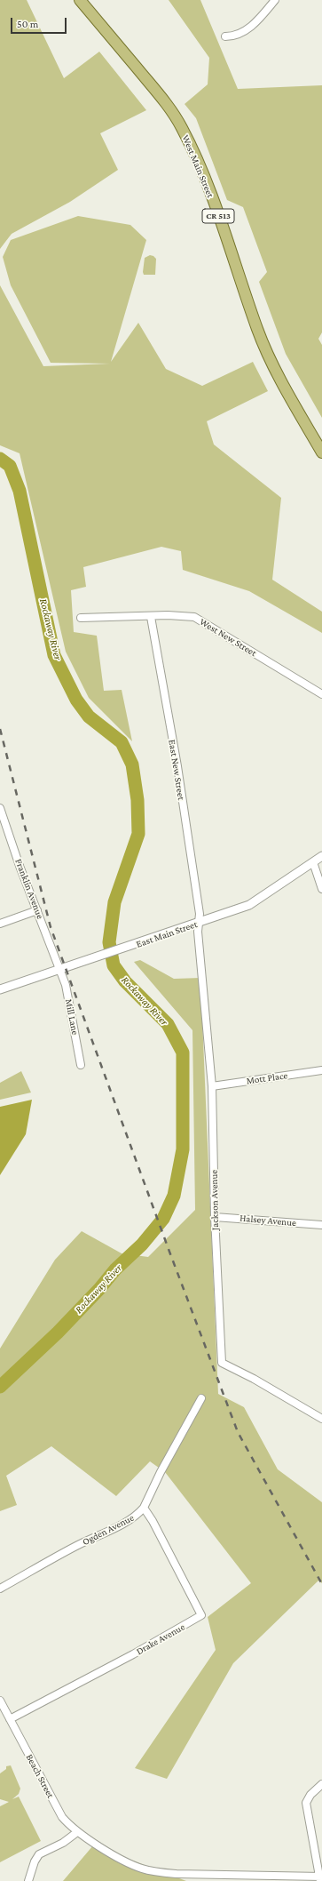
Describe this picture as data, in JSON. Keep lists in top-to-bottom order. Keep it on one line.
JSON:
{"streets":{"main road":["West Main Street","CR 513"],"street":["West New Street","East New Street","Franklin Avenue","East Main Street","Mill Lane","Mott Place","Jackson Avenue","Halsey Avenue","Ogden Avenue","Drake Avenue","Beach Street"]},"crossings":[["West New Street","East New Street"],["East New Street","East Main Street"],["East New Street","Jackson Avenue"],["Franklin Avenue","East Main Street"],["Franklin Avenue","Mill Lane"],["East Main Street","Mill Lane"],["East Main Street","Jackson Avenue"],["Mott Place","Jackson Avenue"],["Jackson Avenue","Halsey Avenue"],["Ogden Avenue","Drake Avenue"],["Drake Avenue","Beach Street"]],"water":["Rockaway River"],"scale_bar":"50 m"}
